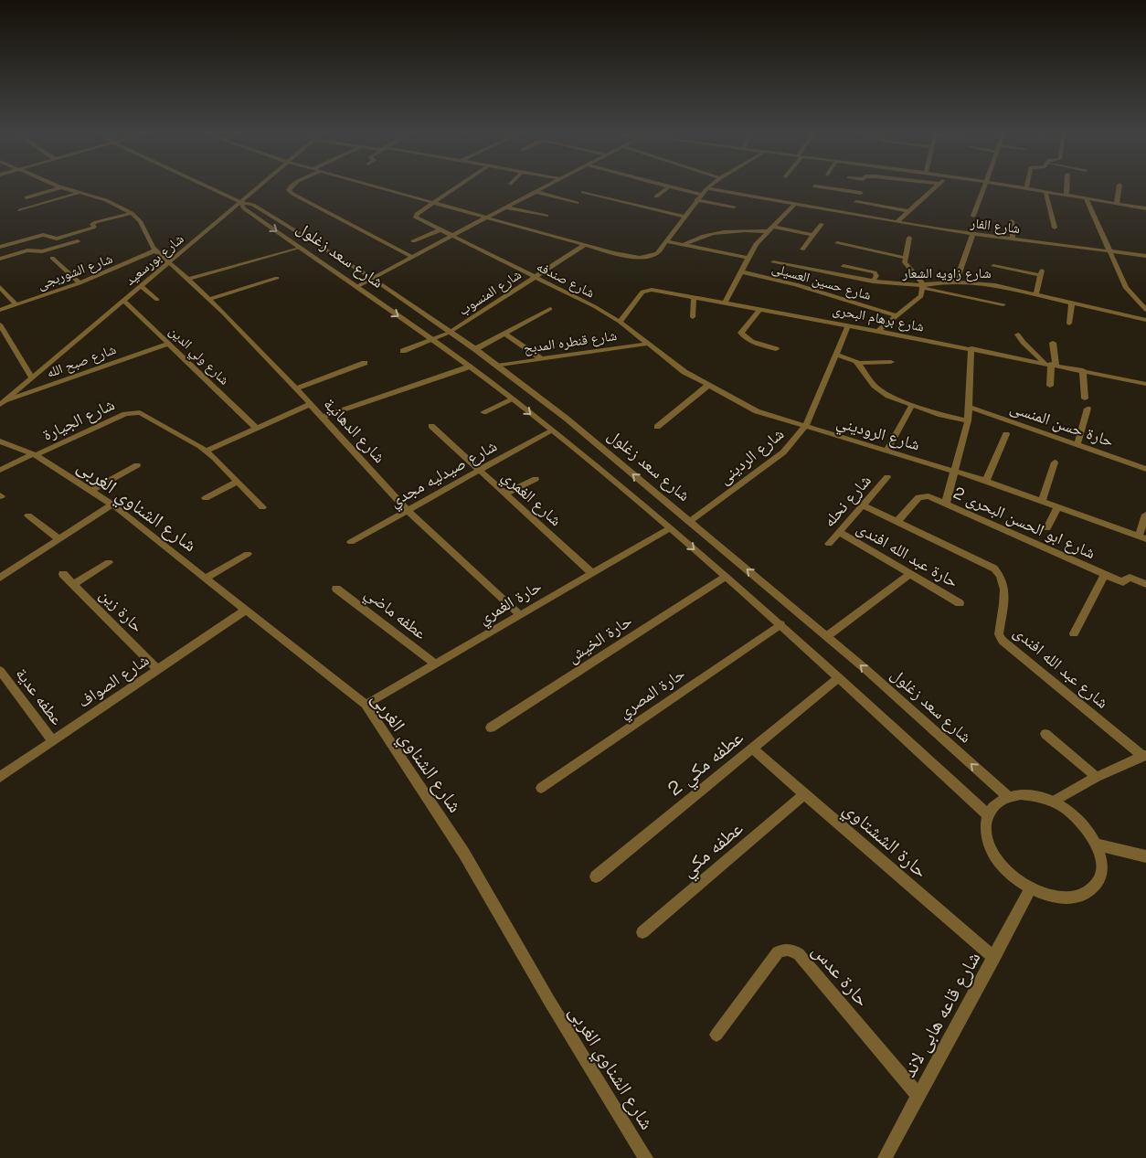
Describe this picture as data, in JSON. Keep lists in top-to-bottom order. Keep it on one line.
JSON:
{"streets":{"street":["شارع الفار","شارع سعد زغلول","شارع بورسعيد","شارع الشوربجى","شارع زاويه الشعار","شارع صندفه","شارع حسين العسيلى","شارع المنسوب","شارع برهام البحرى","شارع قنطره المدبح","شارع ولي الدين","شارع صبح الله","شارع الجيارة","حارة حسن المنسى","شارع الدهانية","شارع الروديني","شارع الردينى","شارع صيدليه مجدي","شارع الغمري","شارع نحله","شارع الشناوي الغربى","شارع ابو الحسن البحرى 2","حارة عبد الله افندى","حارة الغمري","حارة زين","عطفه ماضي","حارة الخيش","شارع عبد الله افندى","شارع الصواف","حارة المصري","عطفه عدية","عطفه مكي 2","حارة الششتاوي","عطفه مكي","حارة عدس","شارع قاعه هابى لاند"]},"crossings":[["شارع سعد زغلول","شارع بورسعيد"],["شارع سعد زغلول","شارع المنسوب"],["شارع سعد زغلول","شارع قنطره المدبح"],["شارع سعد زغلول","شارع الردينى"],["شارع سعد زغلول","شارع صيدليه مجدي"],["شارع سعد زغلول","حارة الغمري"],["شارع سعد زغلول","حارة الخيش"],["شارع سعد زغلول","حارة المصري"],["شارع سعد زغلول","عطفه مكي 2"],["شارع سعد زغلول","شارع قاعه هابى لاند"],["شارع بورسعيد","شارع ولي الدين"],["شارع بورسعيد","شارع صبح الله"],["شارع بورسعيد","شارع الدهانية"],["شارع الشوربجى","شارع الدهانية"],["شارع صندفه","شارع المنسوب"],["شارع صندفه","شارع برهام البحرى"],["شارع صندفه","شارع الروديني"],["شارع برهام البحرى","شارع الروديني"],["شارع برهام البحرى","شارع الردينى"],["شارع قنطره المدبح","شارع الروديني"],["شارع ولي الدين","شارع صبح الله"],["شارع الجيارة","شارع الشناوي الغربى"],["شارع الدهانية","شارع صيدليه مجدي"],["شارع الدهانية","حارة الغمري"],["شارع الروديني","شارع الردينى"],["شارع صيدليه مجدي","شارع الغمري"],["شارع الغمري","حارة الغمري"],["شارع نحله","حارة عبد الله افندى"],["شارع نحله","شارع عبد الله افندى"],["شارع الشناوي الغربى","حارة الغمري"],["شارع الشناوي الغربى","شارع الصواف"],["شارع ابو الحسن البحرى 2","شارع عبد الله افندى"],["حارة الغمري","عطفه ماضي"],["حارة زين","شارع الصواف"],["شارع الصواف","عطفه عدية"],["عطفه مكي 2","حارة الششتاوي"],["حارة الششتاوي","عطفه مكي"],["حارة الششتاوي","شارع قاعه هابى لاند"],["حارة عدس","شارع قاعه هابى لاند"]]}
